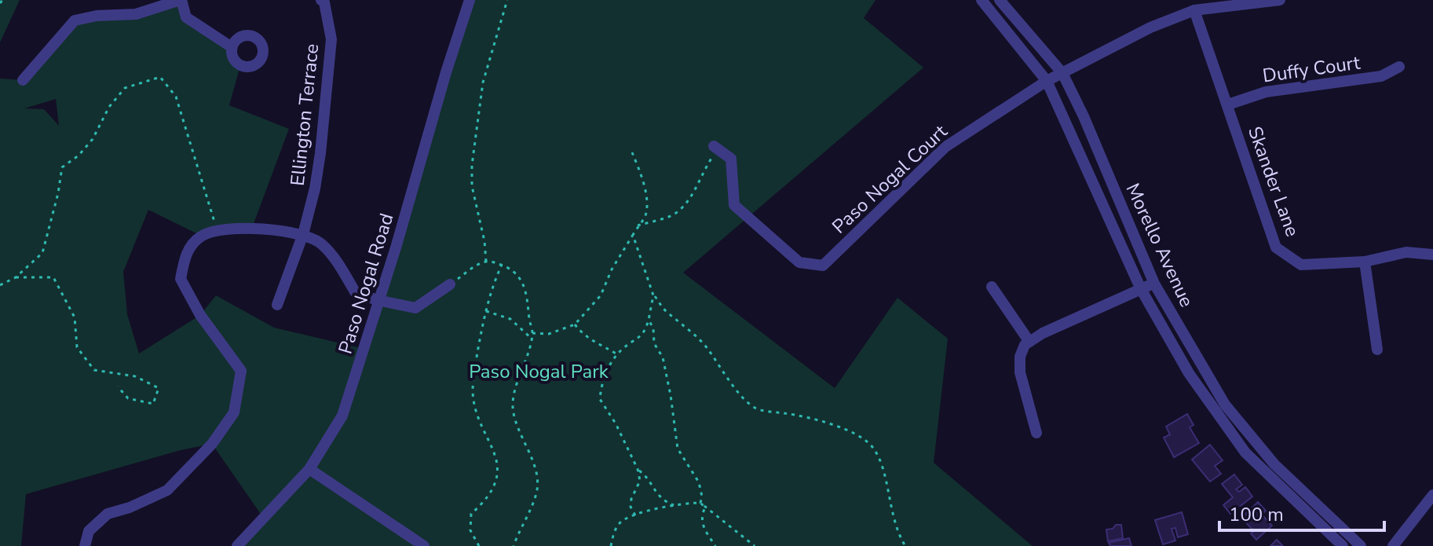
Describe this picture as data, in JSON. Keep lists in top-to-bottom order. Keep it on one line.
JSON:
{"streets":{"street":["Duffy Court","Ellington Terrace","Paso Nogal Court","Skander Lane","Morello Avenue","Paso Nogal Road"]},"crossings":[["Duffy Court","Skander Lane"],["Paso Nogal Court","Morello Avenue"]],"parks":["Paso Nogal Park"],"scale_bar":"100 m"}
